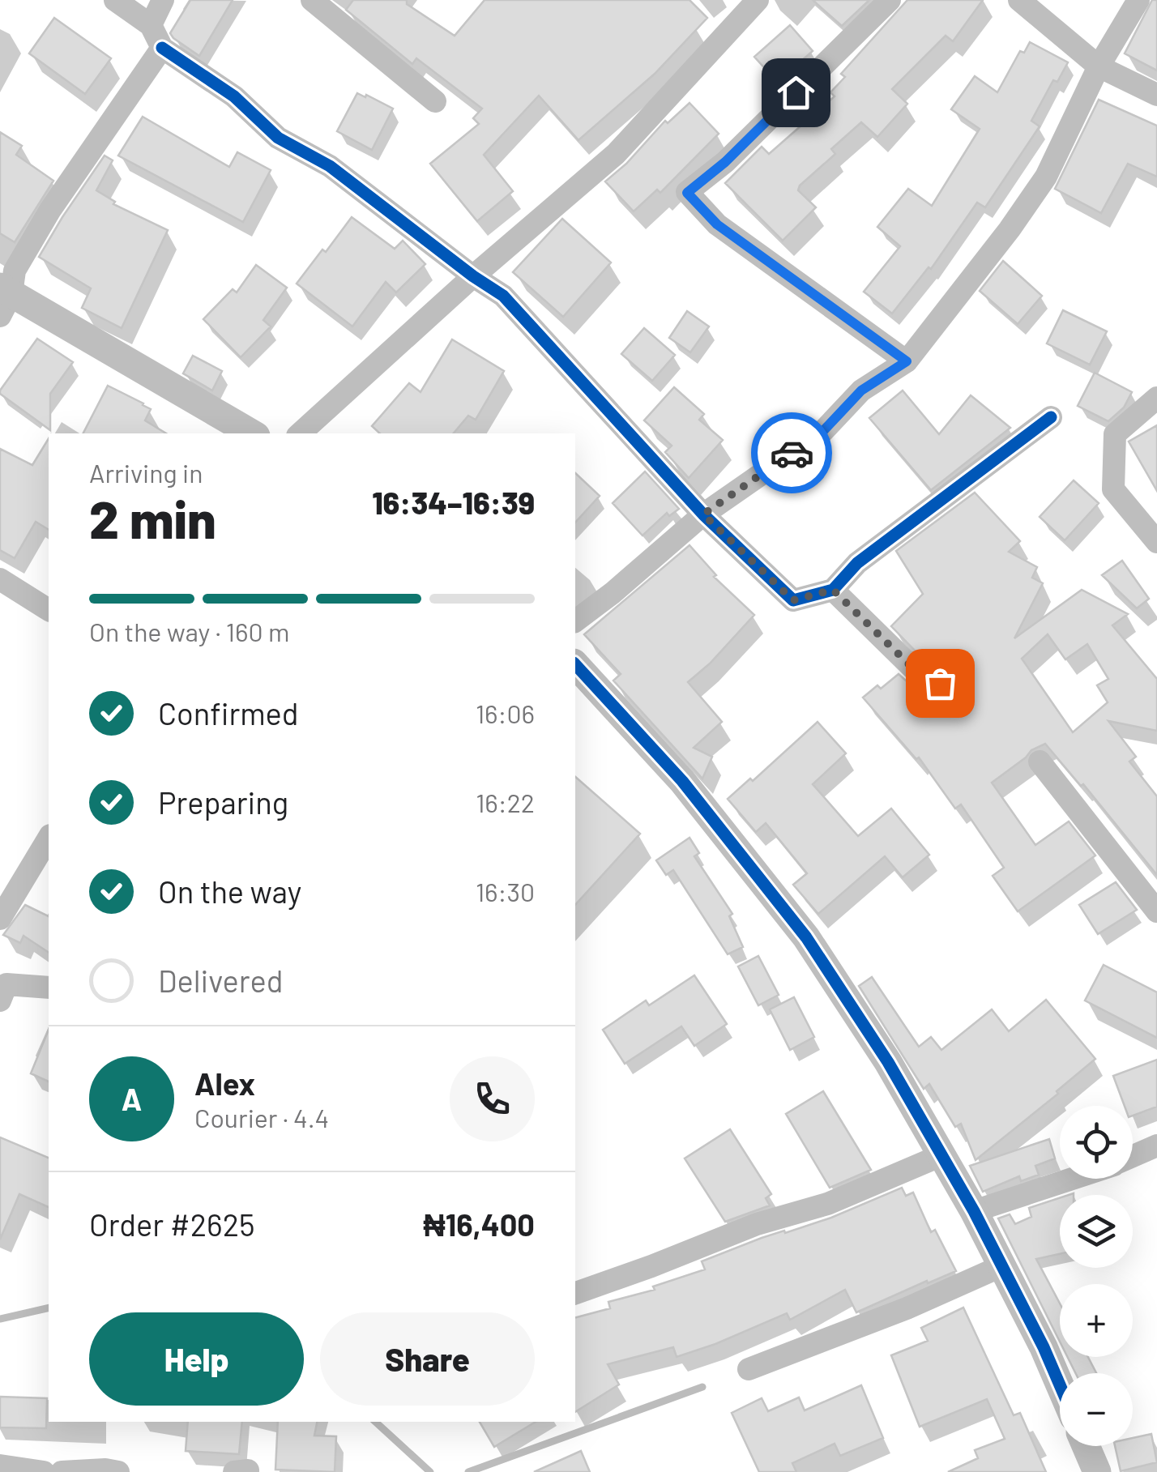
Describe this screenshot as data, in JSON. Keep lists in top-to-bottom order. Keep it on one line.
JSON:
{"page":{"heading":["2 min","Arriving in","16:34–16:39"],"panel":["Alex","Courier · 4.4","Order #2625","₦16,400"],"bar":"On the way · 160 m","list":[["Confirmed","16:06"],["Preparing","16:22"],["On the way","16:30"],"Delivered"],"round":"A","map_buttons":["+","−"],"buttons":["Help","Share"]}}
